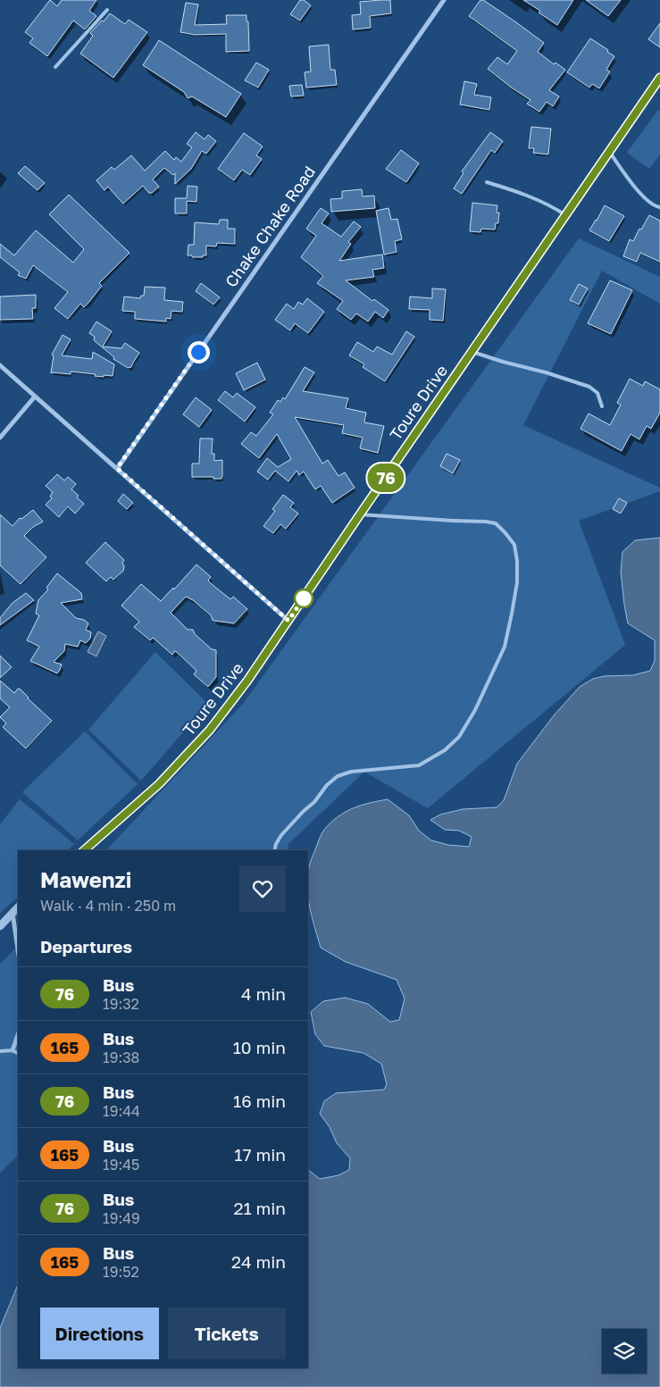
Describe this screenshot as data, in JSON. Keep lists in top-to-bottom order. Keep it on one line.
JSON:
{"streets":{"street":["Chake Chake Road","Toure Drive"]},"lines":["bus line 76"],"page":{"on_map":"76","heading":[["Mawenzi","Walk · 4 min · 250 m"],"Departures"],"list":[{"mark":"76","name":"Bus","note":"19:32","value":"4 min"},{"mark":"165","name":"Bus","note":"19:38","value":"10 min"},{"mark":"76","name":"Bus","note":"19:44","value":"16 min"},{"mark":"165","name":"Bus","note":"19:45","value":"17 min"},{"mark":"76","name":"Bus","note":"19:49","value":"21 min"},{"mark":"165","name":"Bus","note":"19:52","value":"24 min"}],"buttons":["Directions","Tickets"]}}
